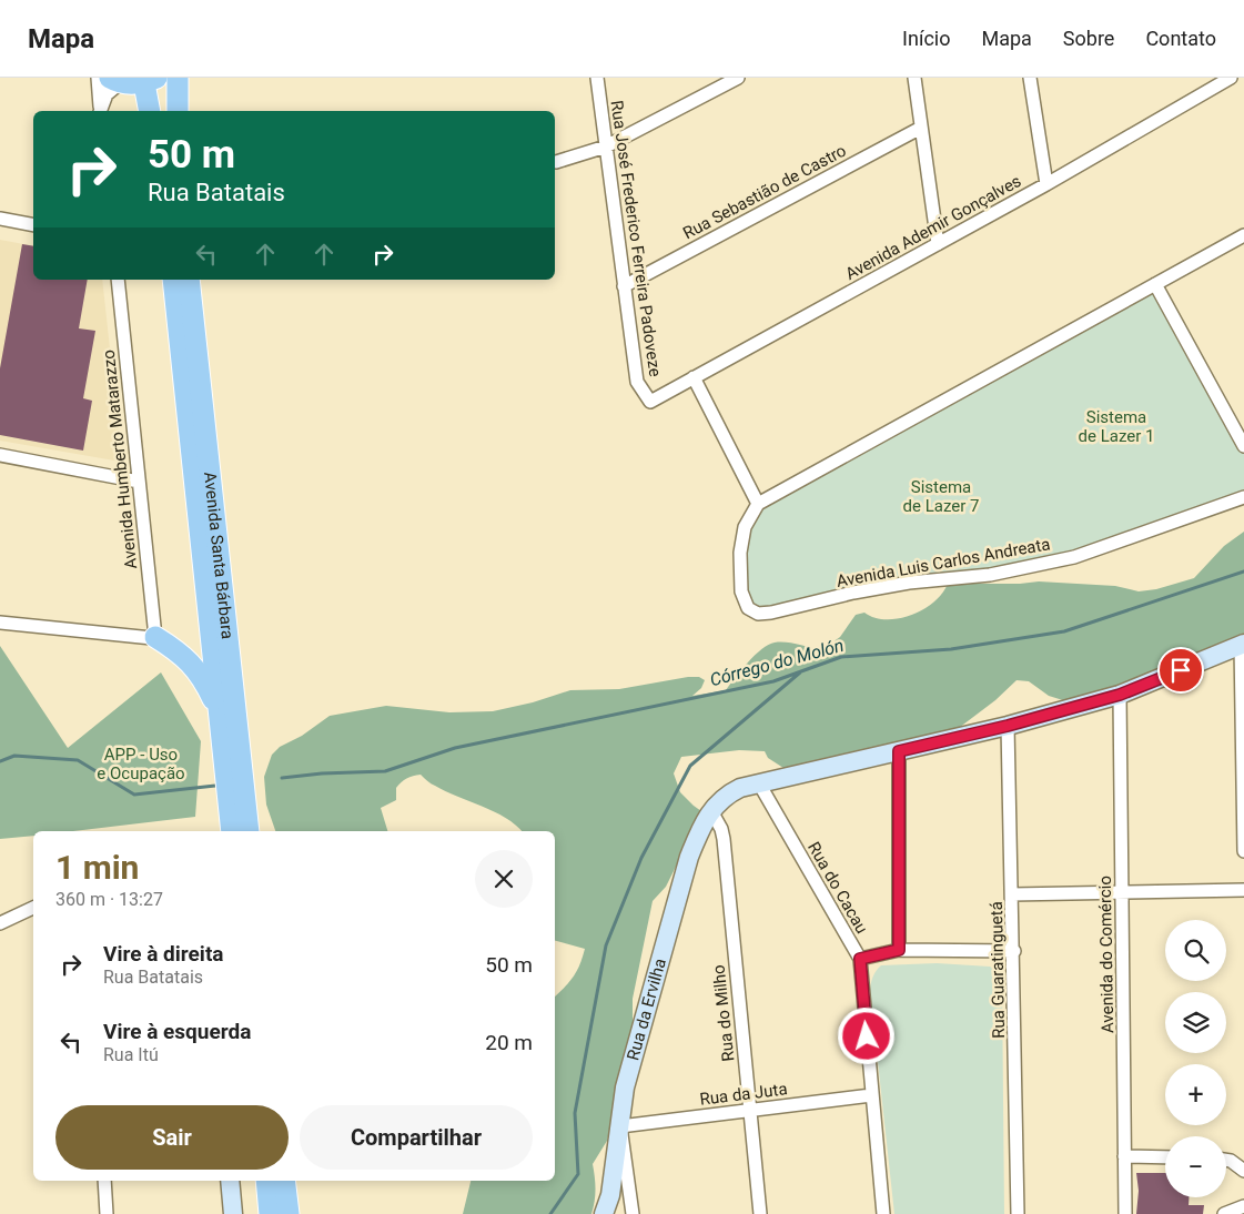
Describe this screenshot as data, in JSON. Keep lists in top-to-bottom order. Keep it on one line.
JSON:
{"streets":{"main road":["Avenida Santa Bárbara"],"street":["Rua Sebastião de Castro","Avenida Ademir Gonçalves","Rua José Frederico Ferreira Padoveze","Avenida Humberto Matarazzo","Avenida Luis Carlos Andreata","Rua do Cacau","Avenida do Comércio","Rua Guaratinguetá","Rua da Ervilha","Rua do Milho","Rua da Juta"]},"crossings":[["Rua Sebastião de Castro","Rua José Frederico Ferreira Padoveze"],["Avenida Ademir Gonçalves","Rua José Frederico Ferreira Padoveze"],["Rua do Cacau","Rua da Ervilha"],["Rua do Cacau","Rua da Juta"],["Avenida do Comércio","Rua da Ervilha"],["Rua Guaratinguetá","Rua da Ervilha"],["Rua da Ervilha","Rua do Milho"],["Rua da Ervilha","Rua da Juta"],["Rua do Milho","Rua da Juta"]],"water":["Córrego do Molón"],"parks":["Sistema de Lazer 1","Sistema de Lazer 7","APP - Uso e Ocupação"],"page":{"header":"Mapa","nav":["Início","Mapa","Sobre","Contato"],"turn":["50 m","Rua Batatais"],"heading":["1 min","360 m · 13:27"],"map_buttons":["+","−"],"list":[{"name":"Vire à direita","note":"Rua Batatais","value":"50 m"},{"name":"Vire à esquerda","note":"Rua Itú","value":"20 m"}],"buttons":["Sair","Compartilhar"]}}
